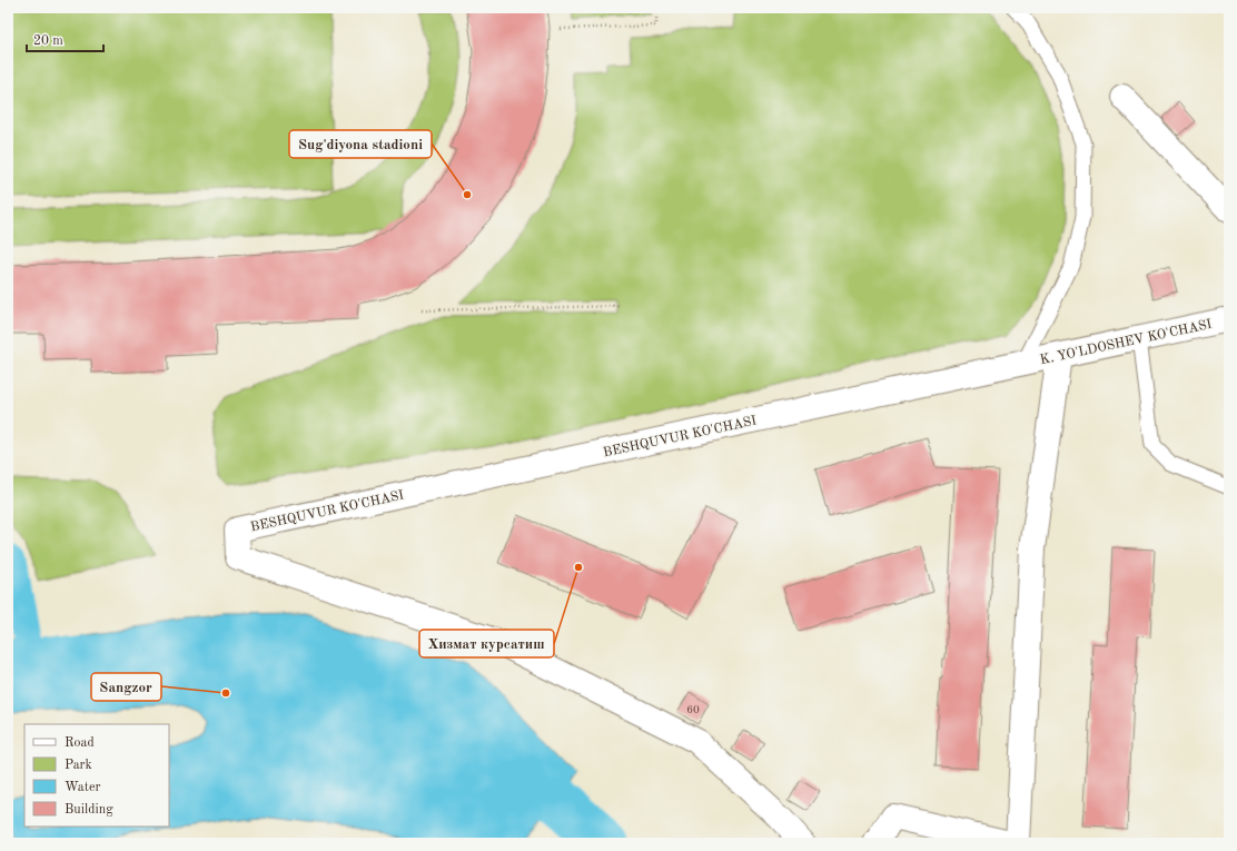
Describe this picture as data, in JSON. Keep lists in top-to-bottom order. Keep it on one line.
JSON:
{"streets":{"street":["K. YO'LDOSHEV KO'CHASI","BESHQUVUR KO'CHASI"]},"crossings":[["K. YO'LDOSHEV KO'CHASI","BESHQUVUR KO'CHASI"]],"places":["Sug'diyona stadioni","Хизмат курсатиш","Sangzor"],"house_numbers":["60"],"legend":["Road","Park","Water","Building"],"scale_bar":"20 m"}
